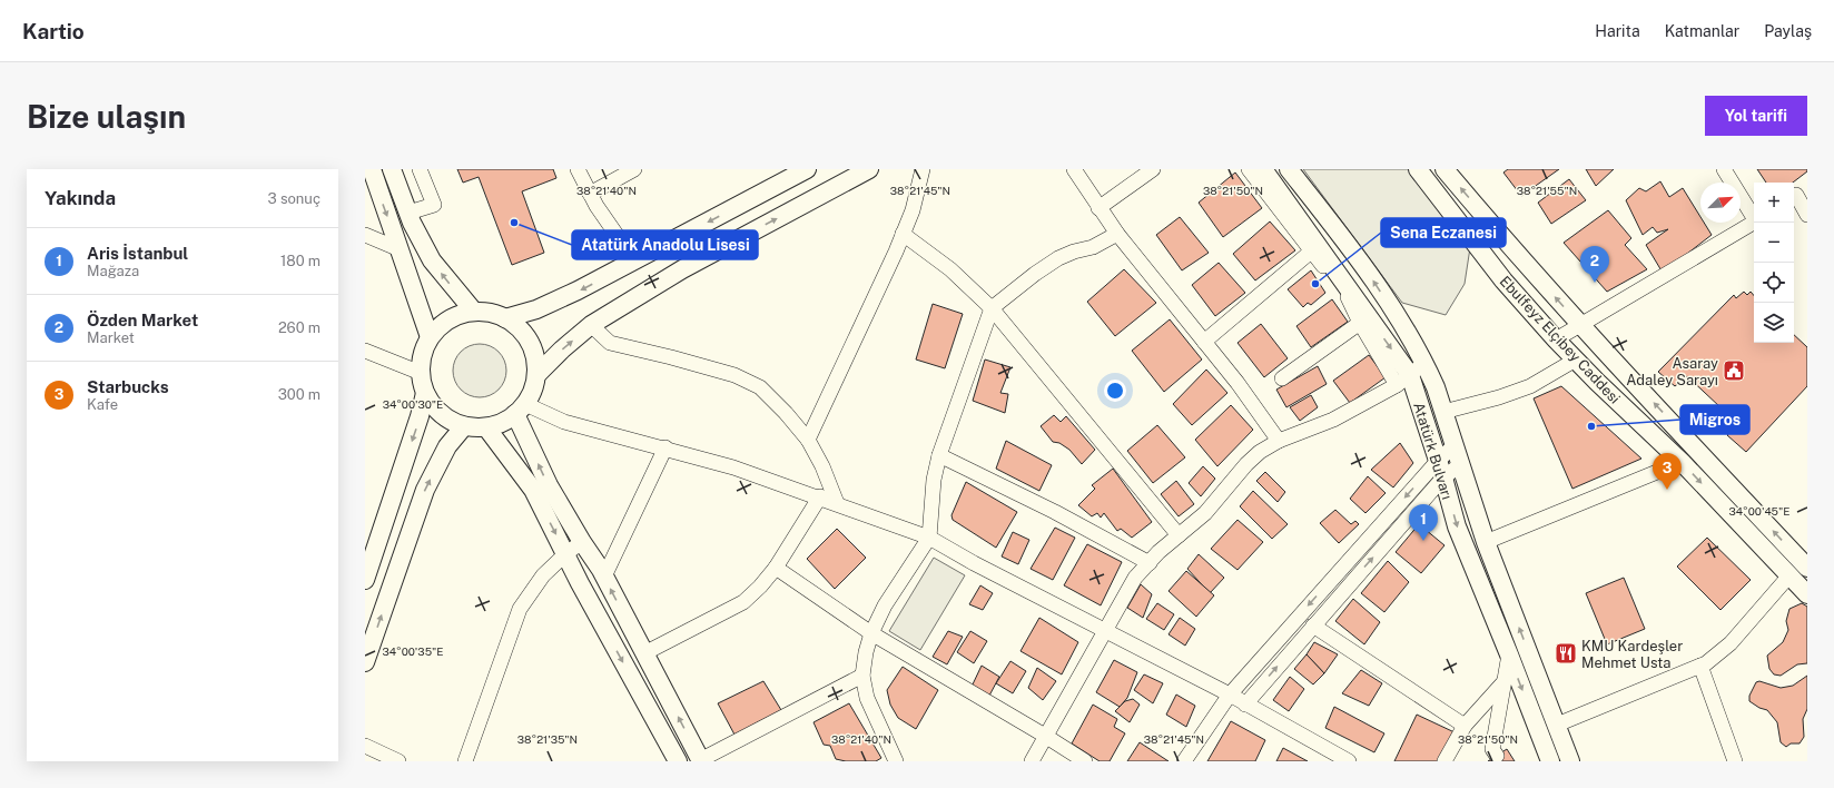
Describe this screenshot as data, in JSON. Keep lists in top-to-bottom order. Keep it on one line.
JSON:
{"streets":{"main road":["Ebulfeyz Elçibey Caddesi","Atatürk Bulvarı"]},"places":{"other":["Atatürk Anadolu Lisesi","Sena Eczanesi","Migros"],"public building":["Asaray Adaley Sarayı"],"restaurant":["KMU Kardeşler Mehmet Usta"]},"north":"top right","page":{"header":"Kartio","nav":["Harita","Katmanlar","Paylaş"],"buttons":"Yol tarifi","title":"Bize ulaşın","heading":["Yakında","3 sonuç"],"map_buttons":["+","−"],"list":[{"mark":"1","name":"Aris İstanbul","note":"Mağaza","value":"180 m"},{"mark":"2","name":"Özden Market","note":"Market","value":"260 m"},{"mark":"3","name":"Starbucks","note":"Kafe","value":"300 m"}],"pins":["2","3","1"]},"coordinates":["38°21'40\"N","38°21'45\"N","38°21'50\"N","38°21'55\"N","34°00'30\"E","34°00'45\"E","34°00'35\"E","38°21'35\"N"]}
